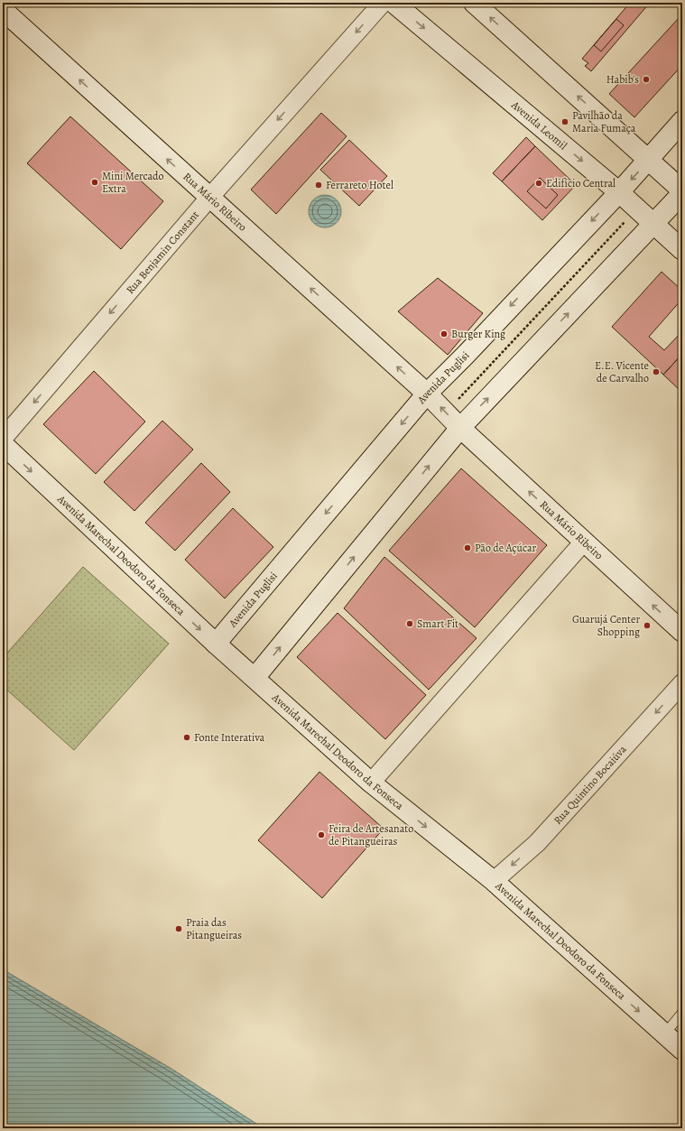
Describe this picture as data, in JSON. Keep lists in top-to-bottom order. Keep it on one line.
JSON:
{"streets":{"main road":["Avenida Leomil","Rua Mário Ribeiro","Avenida Puglisi","Avenida Marechal Deodoro da Fonseca"],"street":["Rua Benjamin Constant","Rua Quintino Bocaiúva"]},"crossings":[["Avenida Leomil","Avenida Puglisi"],["Rua Mário Ribeiro","Rua Benjamin Constant"],["Rua Mário Ribeiro","Avenida Puglisi"],["Avenida Puglisi","Avenida Marechal Deodoro da Fonseca"],["Avenida Marechal Deodoro da Fonseca","Rua Quintino Bocaiúva"]],"one_way":["Rua Mário Ribeiro","Rua Benjamin Constant","Avenida Marechal Deodoro da Fonseca","Rua Quintino Bocaiúva"],"places":["Habib's","Pavilhão da Maria Fumaça","Mini Mercado Extra","Edifício Central","Ferrareto Hotel","Burger King","E.E. Vicente de Carvalho","Pão de Açúcar","Smart Fit","Guarujá Center Shopping","Fonte Interativa","Feira de Artesanato de Pitangueiras","Praia das Pitangueiras"]}
